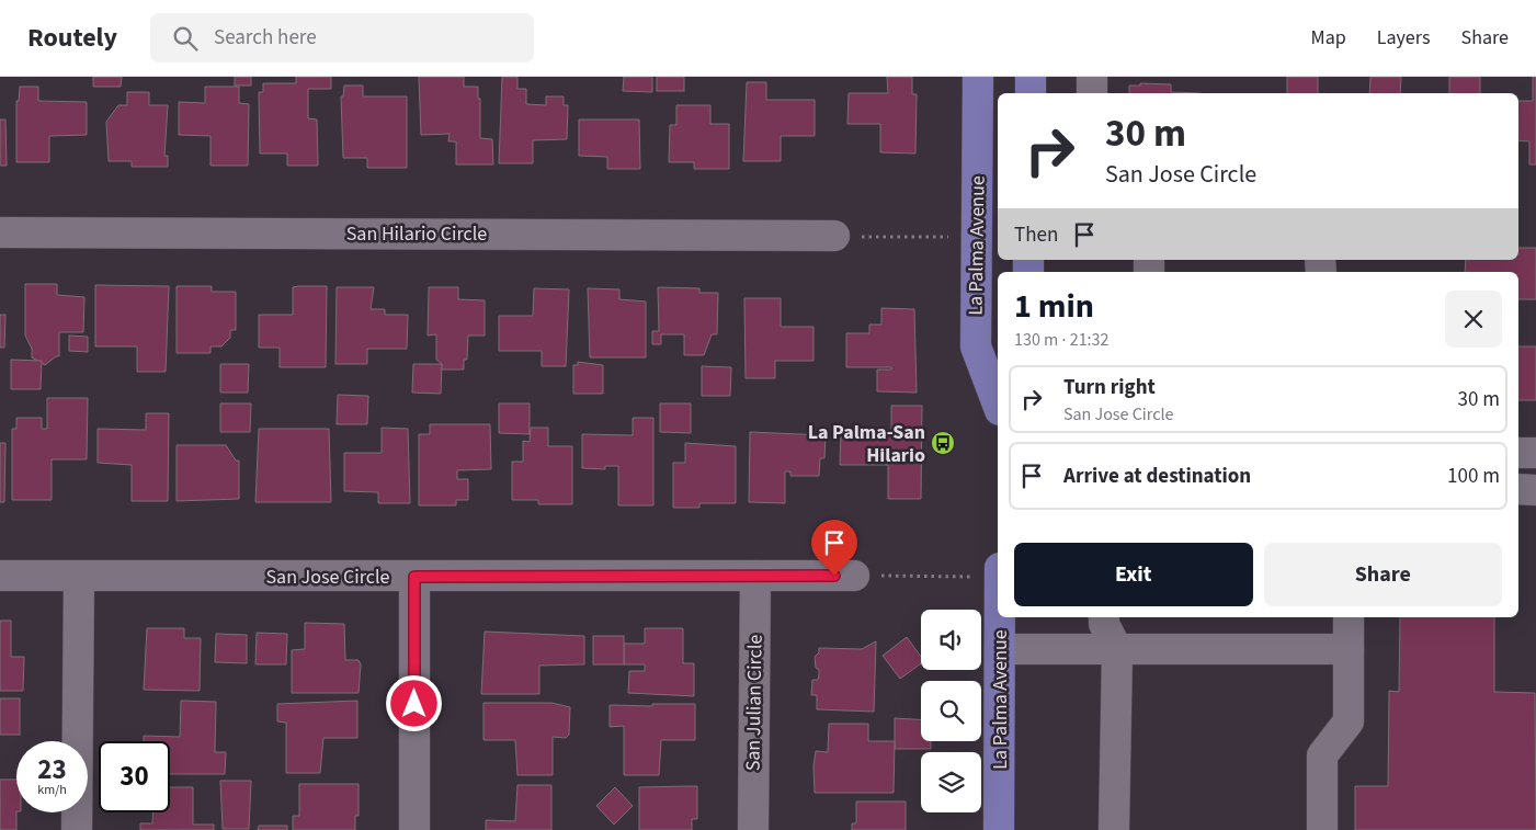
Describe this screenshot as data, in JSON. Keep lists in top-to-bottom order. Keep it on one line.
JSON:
{"streets":{"main road":["La Palma Avenue"],"street":["San Hilario Circle","San Jose Circle","San Julian Circle"]},"crossings":[["San Jose Circle","San Julian Circle"]],"places":{"bus stop":["La Palma-San Hilario"]},"page":{"header":"Routely","search":"Search here","nav":["Map","Layers","Share"],"turn":["30 m","San Jose Circle"],"then":"Then","heading":["1 min","130 m · 21:32"],"list":[{"name":"Turn right","note":"San Jose Circle","value":"30 m"},{"name":"Arrive at destination","value":"100 m"}],"buttons":["Exit","Share"],"speed":"23 km/h","limit":"30"}}
